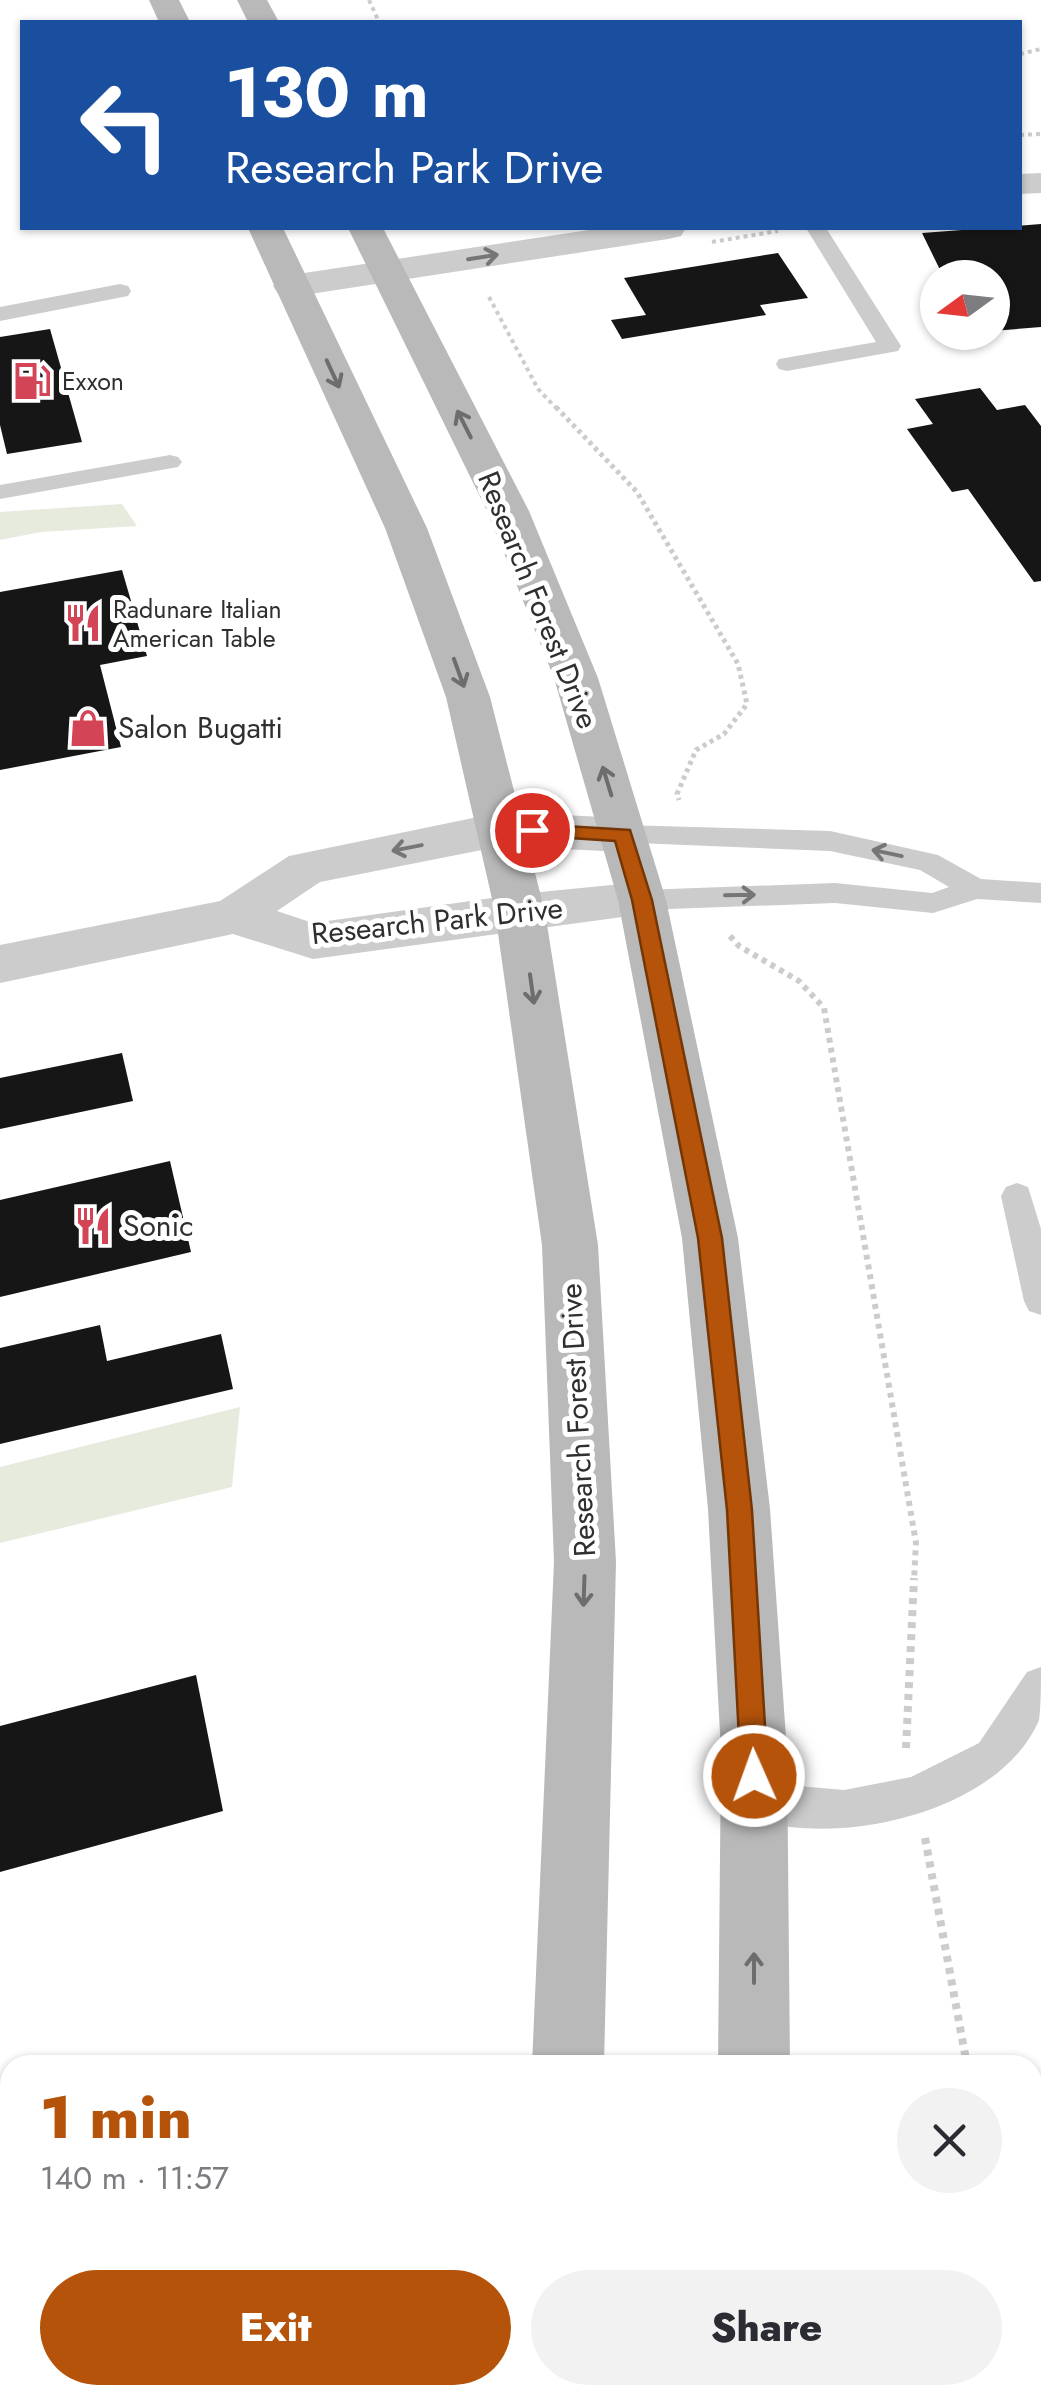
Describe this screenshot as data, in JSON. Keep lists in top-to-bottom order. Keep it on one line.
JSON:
{"streets":{"main road":["Research Forest Drive"],"street":["Research Park Drive"]},"crossings":[["Research Forest Drive","Research Park Drive"]],"places":{"fuel station":["Exxon"],"restaurant":["Radunare Italian American Table","Sonic"],"shop":["Salon Bugatti"]},"north":"left","page":{"turn":["130 m","Research Park Drive"],"heading":["1 min","140 m · 11:57"],"buttons":["Exit","Share"]}}
